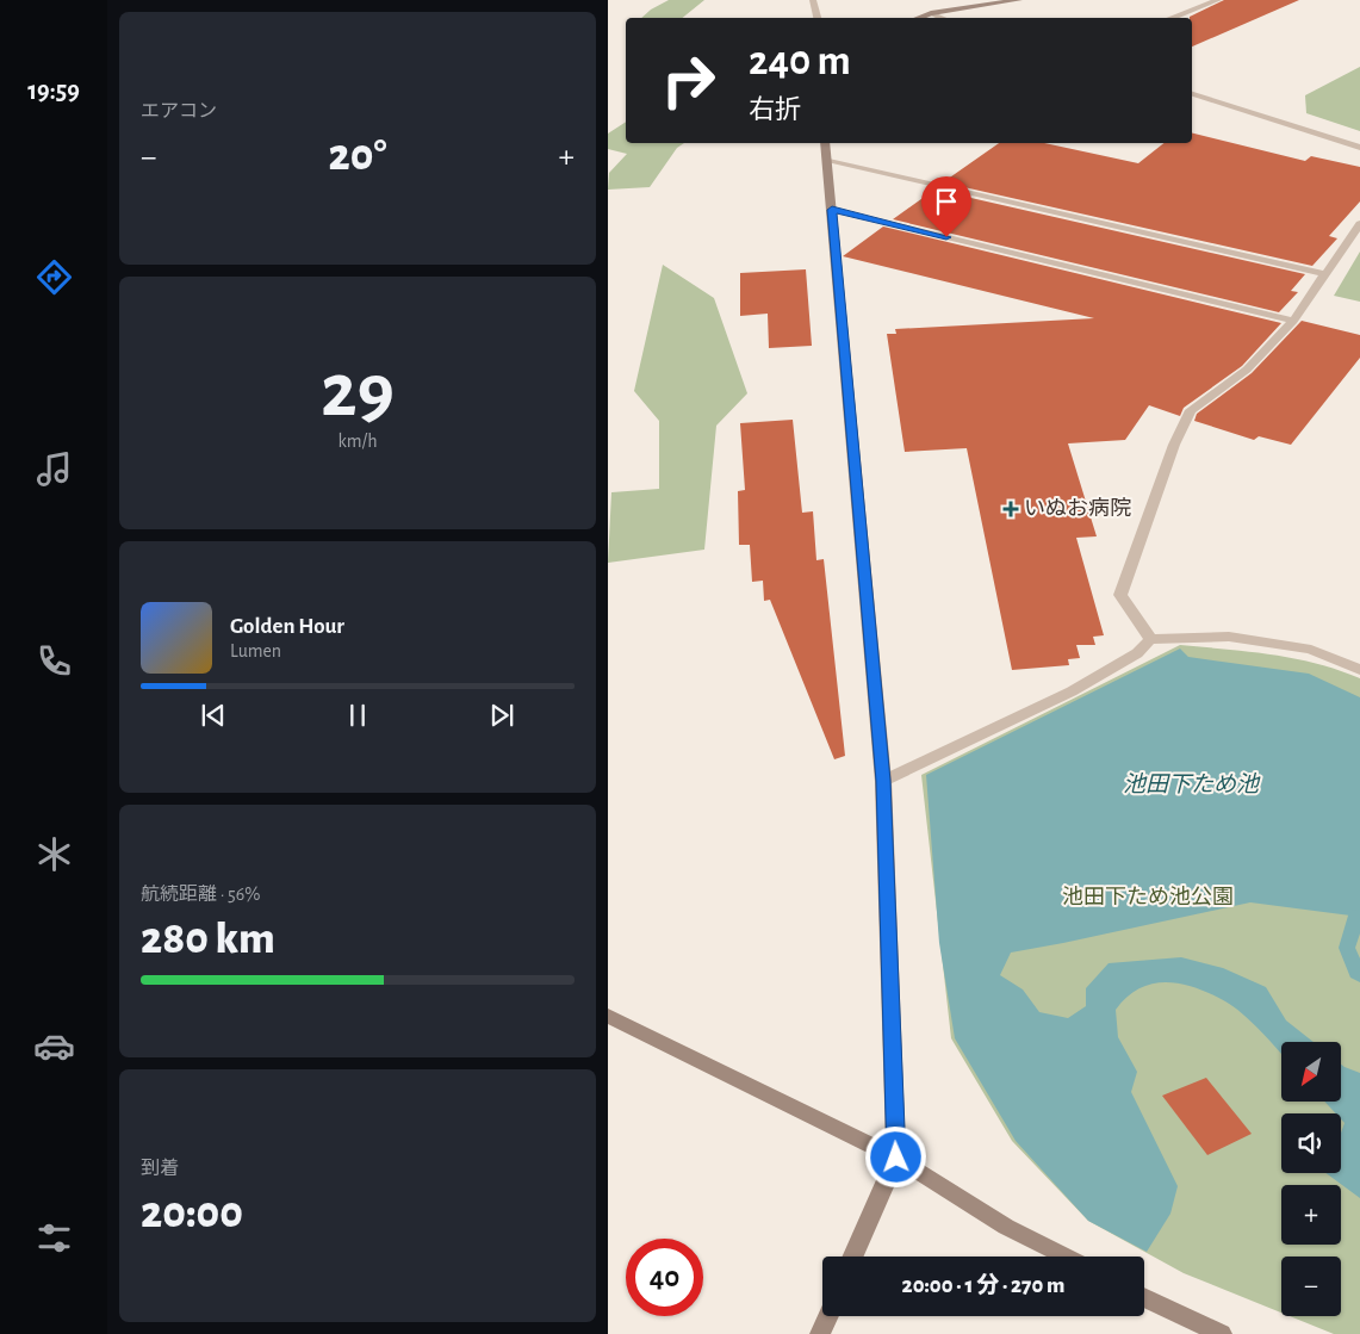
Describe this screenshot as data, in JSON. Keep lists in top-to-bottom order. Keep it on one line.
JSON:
{"water":["池田下ため池"],"parks":["池田下ため池公園"],"places":{"health":["いぬお病院"]},"north":"bottom left","page":{"tabs":"19:59","tile":["エアコン",["29","km/h"],["航続距離 · 56%","280 km"],["到着","20:00"]],"turn":["240 m","右折"],"heat":["−","20°","+"],"song":["Golden Hour","Lumen"],"map_buttons":["+","−"],"limit":"40","trip":"20:00 · 1 分 · 270 m"}}
